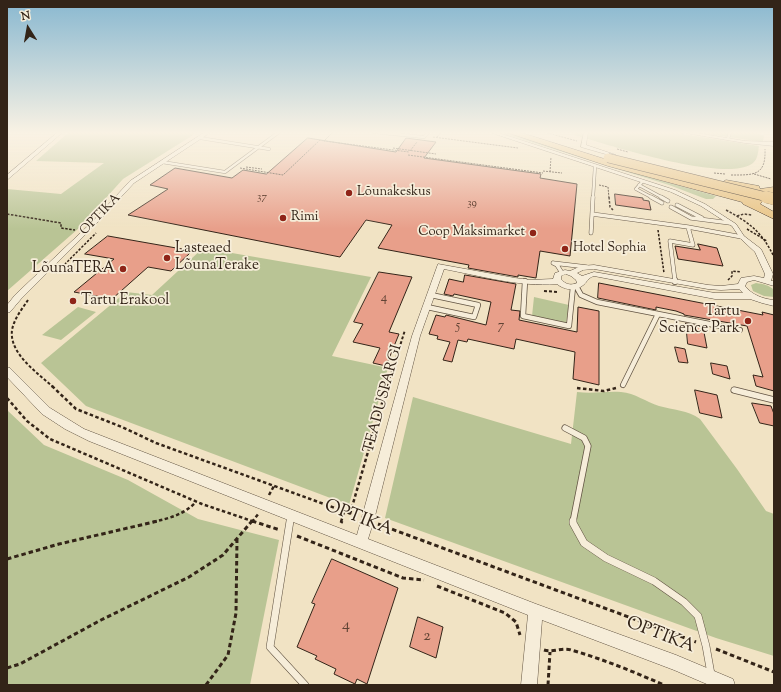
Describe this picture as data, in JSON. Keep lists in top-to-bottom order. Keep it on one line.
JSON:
{"streets":{"street":["OPTIKA","TEADUSPARGI"]},"crossings":[["OPTIKA","TEADUSPARGI"]],"places":["Lõunakeskus","Rimi","Coop Maksimarket","Hotel Sophia","Lasteaed LõunaTerake","LõunaTERA","Tartu Erakool","Tartu Science Park"],"house_numbers":["37","39","4","5","7","4","2"],"north":"top"}
